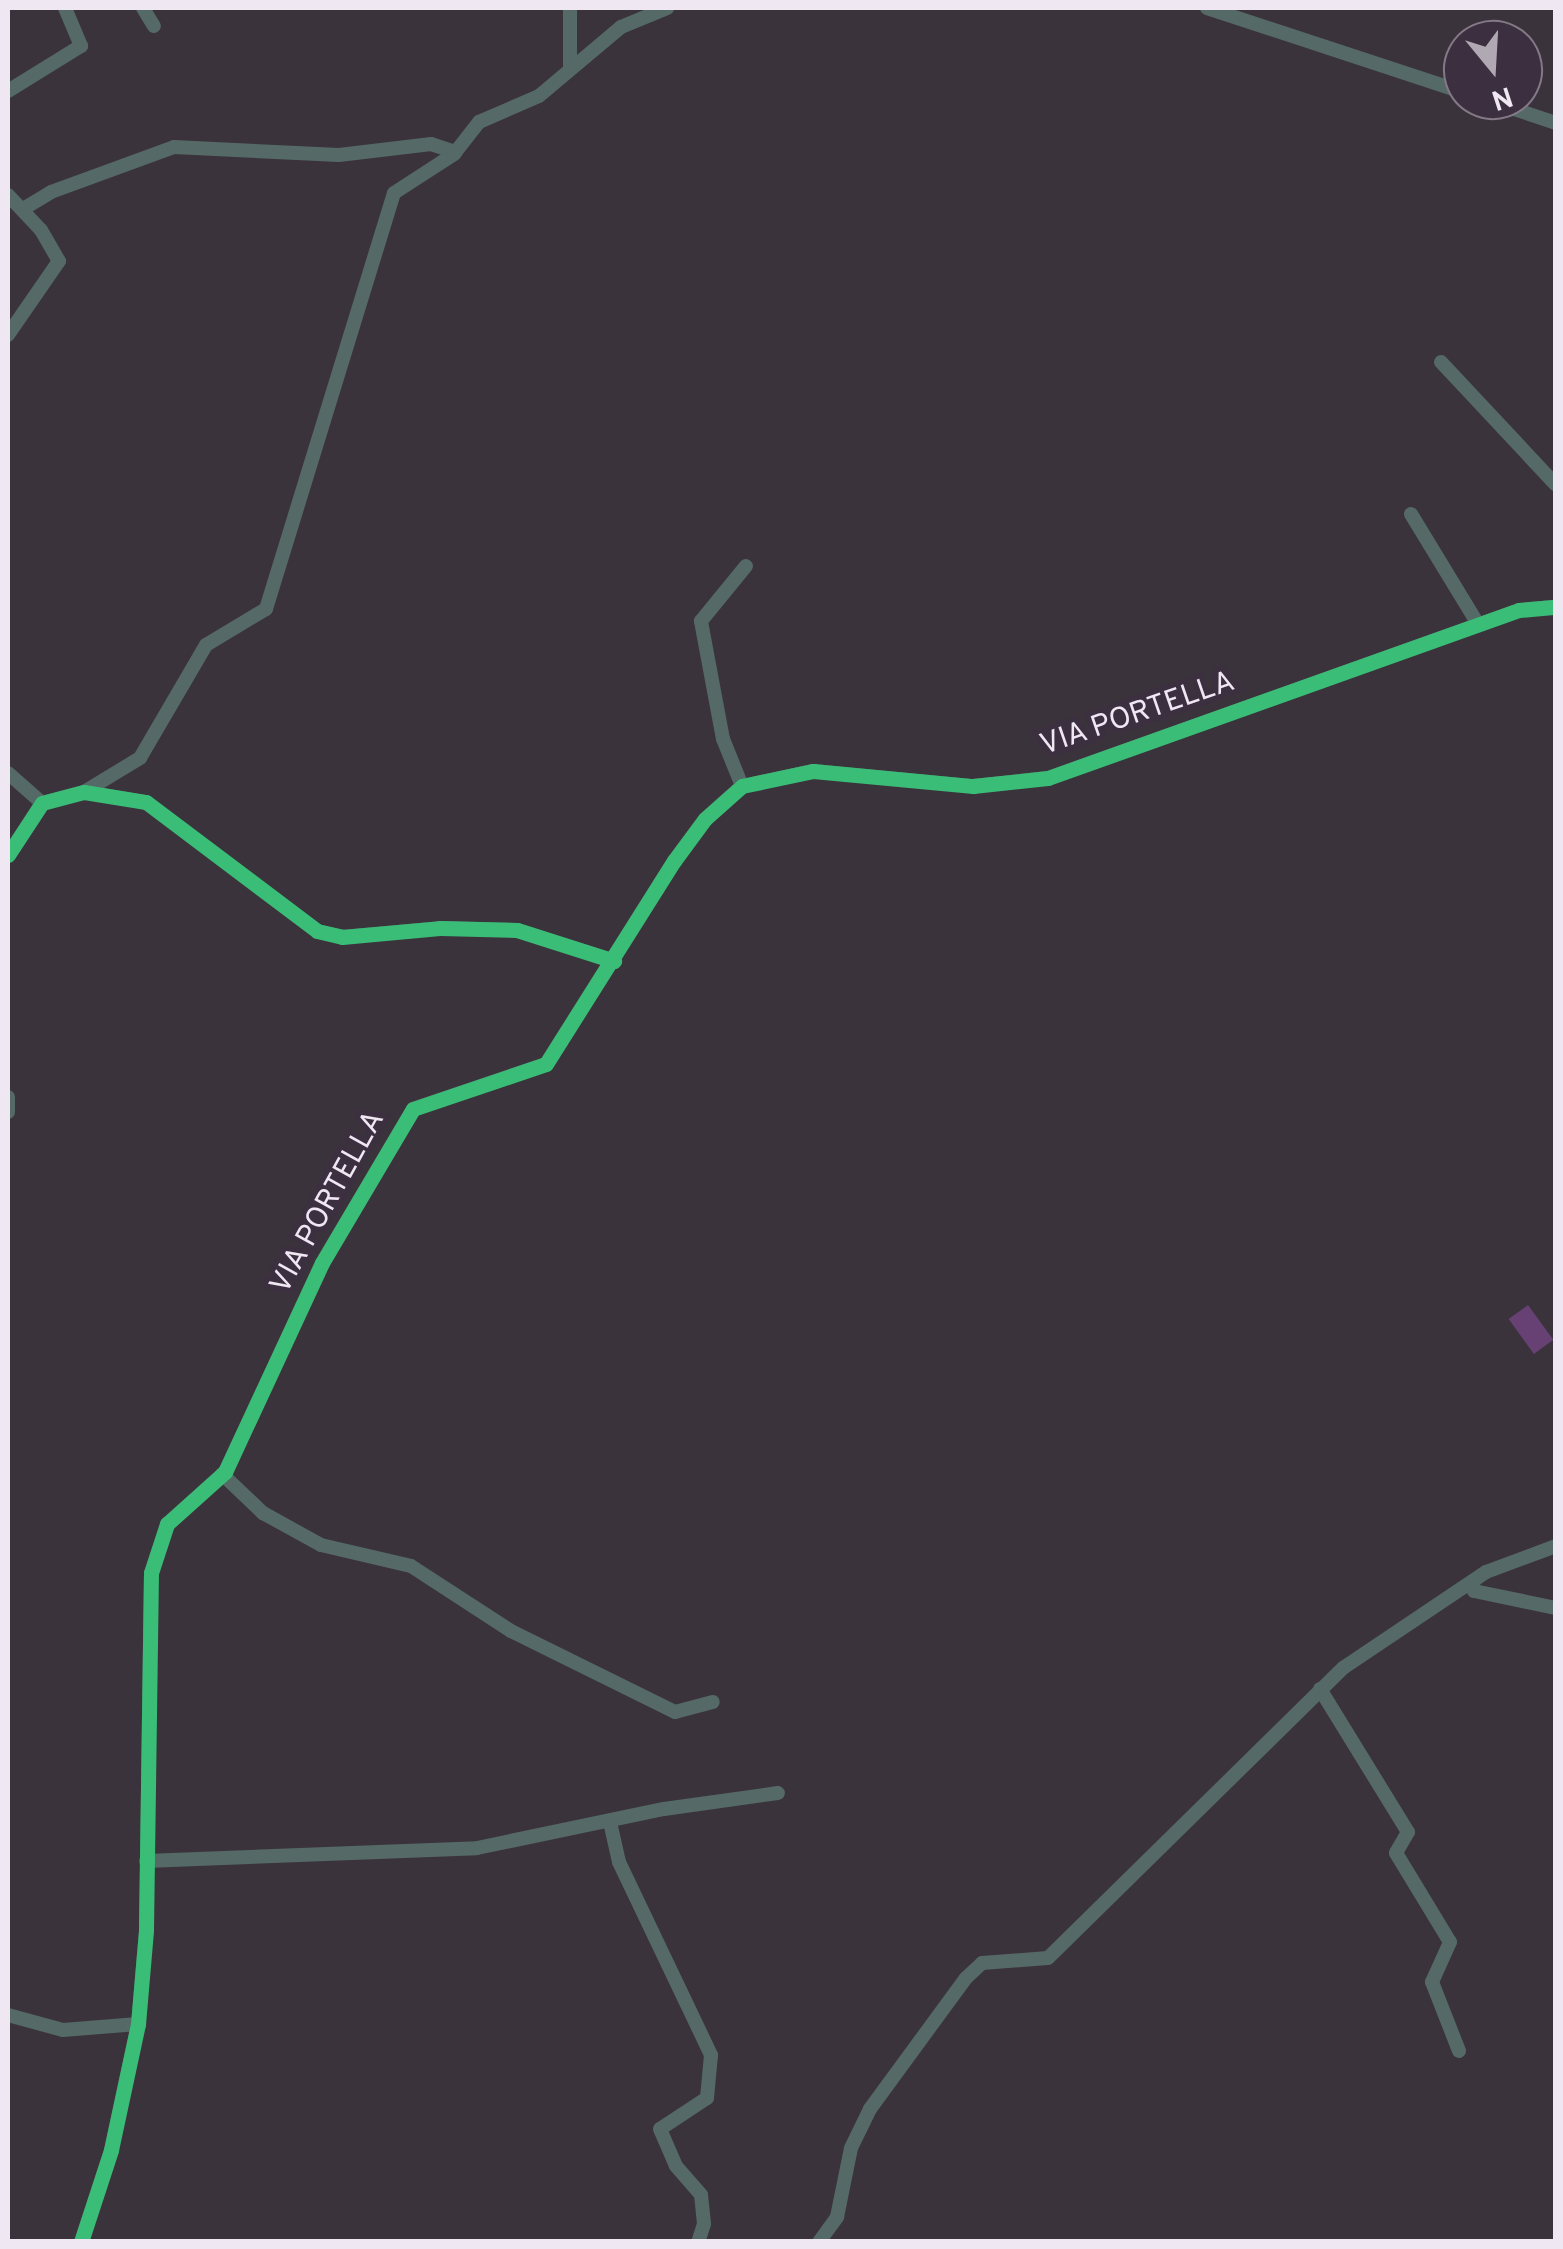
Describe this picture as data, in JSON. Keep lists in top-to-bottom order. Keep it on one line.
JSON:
{"streets":{"street":["VIA PORTELLA"]},"north":"bottom"}
